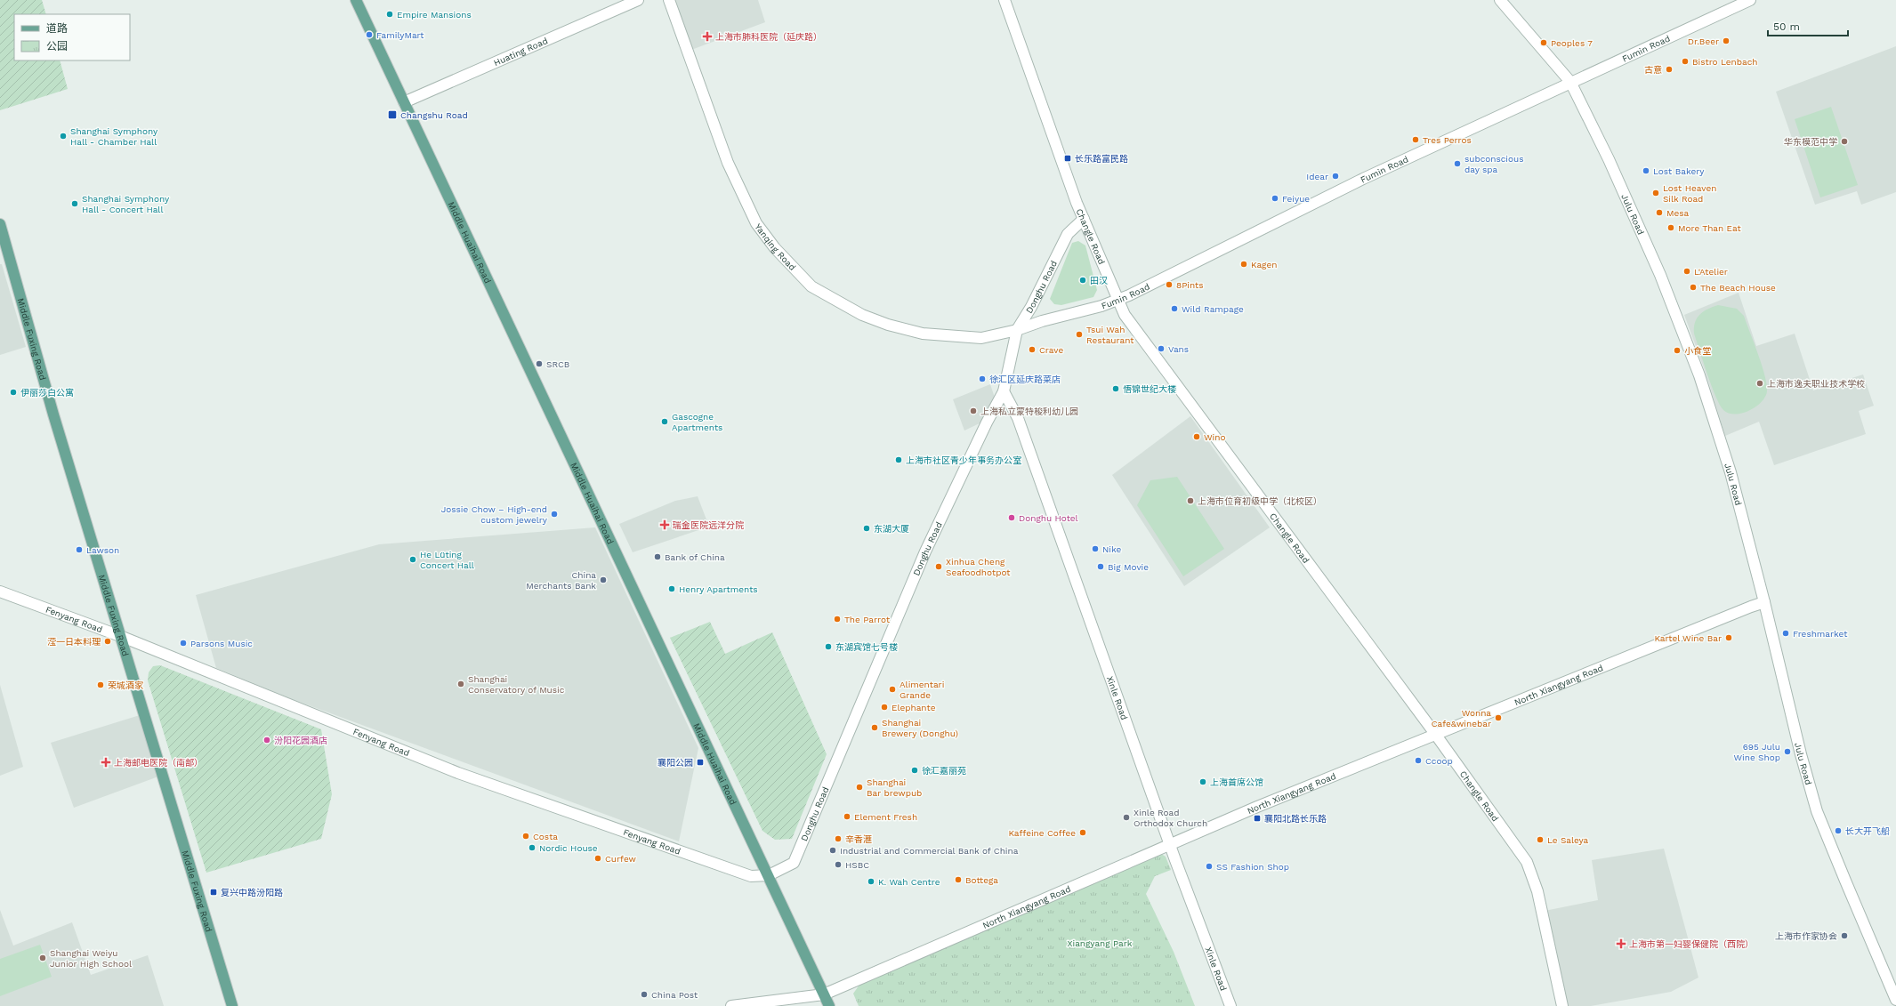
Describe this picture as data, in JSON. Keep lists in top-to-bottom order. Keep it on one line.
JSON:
{"streets":{"main road":["Middle Huaihai Road","Middle Fuxing Road"],"street":["Fumin Road","Huating Road","Julu Road","Changle Road","Yanqing Road","Donghu Road","Fenyang Road","North Xiangyang Road","Xinle Road"]},"crossings":[["Fumin Road","Julu Road"],["Fumin Road","Changle Road"],["Fumin Road","Yanqing Road"],["Fumin Road","Donghu Road"],["Huating Road","Middle Huaihai Road"],["Julu Road","North Xiangyang Road"],["Changle Road","Donghu Road"],["Changle Road","North Xiangyang Road"],["Middle Huaihai Road","Donghu Road"],["Middle Huaihai Road","Fenyang Road"],["Middle Huaihai Road","North Xiangyang Road"],["Yanqing Road","Donghu Road"],["Donghu Road","Fenyang Road"],["Donghu Road","Xinle Road"],["Middle Fuxing Road","Fenyang Road"],["North Xiangyang Road","Xinle Road"]],"parks":["Xiangyang Park"],"places":{"other":["Empire Mansions","FamilyMart","Dr.Beer","Peoples 7","Bistro Lenbach","古意","Shanghai Symphony Hall - Chamber Hall","Tres Perros","华东模范中学","subconscious day spa","Lost Bakery","Idear","Lost Heaven Silk Road","Feiyue","Shanghai Symphony Hall - Concert Hall","Mesa","More Than Eat","Kagen","L'Atelier","田汉","8Pints","The Beach House","Wild Rampage","Tsui Wah Restaurant","Vans","Crave","小食堂","SRCB","徐汇区延庆路菜店","上海市逸夫职业技术学校","悟锦世纪大楼","伊丽莎白公寓","上海私立蒙特梭利幼儿园","Gascogne Apartments","Wino","上海市社区青少年事务办公室","上海市位育初级中学（北校区）","Jossie Chow – High-end custom jewelry","Donghu Hotel","东湖大厦","Nike","Lawson","Bank of China","He Lüting Concert Hall","Xinhua Cheng Seafoodhotpot","Big Movie","China Merchants Bank","Henry Apartments","The Parrot","Freshmarket","Kartel Wine Bar","滢一日本料理","Parsons Music","东湖宾馆七号楼","Shanghai Conservatory of Music","荣城酒家","Alimentari Grande","Elephante","Wonna Cafe&winebar","Shanghai Brewery (Donghu)","汾阳花园酒店","695 Julu Wine Shop","Ccoop","徐汇嘉丽苑","上海首席公馆","Shanghai Bar brewpub","Element Fresh","Xinle Road Orthodox Church","长大开飞船","Kaffeine Coffee","Costa","辛香滙","Le Saleya","Nordic House","Industrial and Commercial Bank of China","Curfew","HSBC","SS Fashion Shop","Bottega","K. Wah Centre","上海市作家协会","Shanghai Weiyu Junior High School","China Post"],"health":["上海市肺科医院（延庆路）","瑞金医院远洋分院","上海邮电医院（南部）","上海市第一妇婴保健院（西院）"],"transit":["Changshu Road","长乐路富民路","襄阳公园","襄阳北路长乐路","复兴中路汾阳路"]},"legend":["道路","公园"],"scale_bar":"50 m"}
